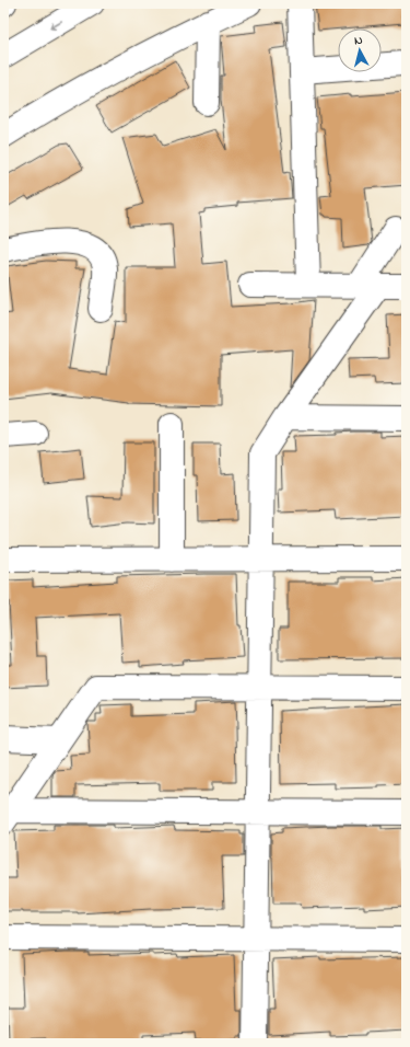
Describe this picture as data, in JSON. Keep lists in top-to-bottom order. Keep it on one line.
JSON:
{"north":"top"}
